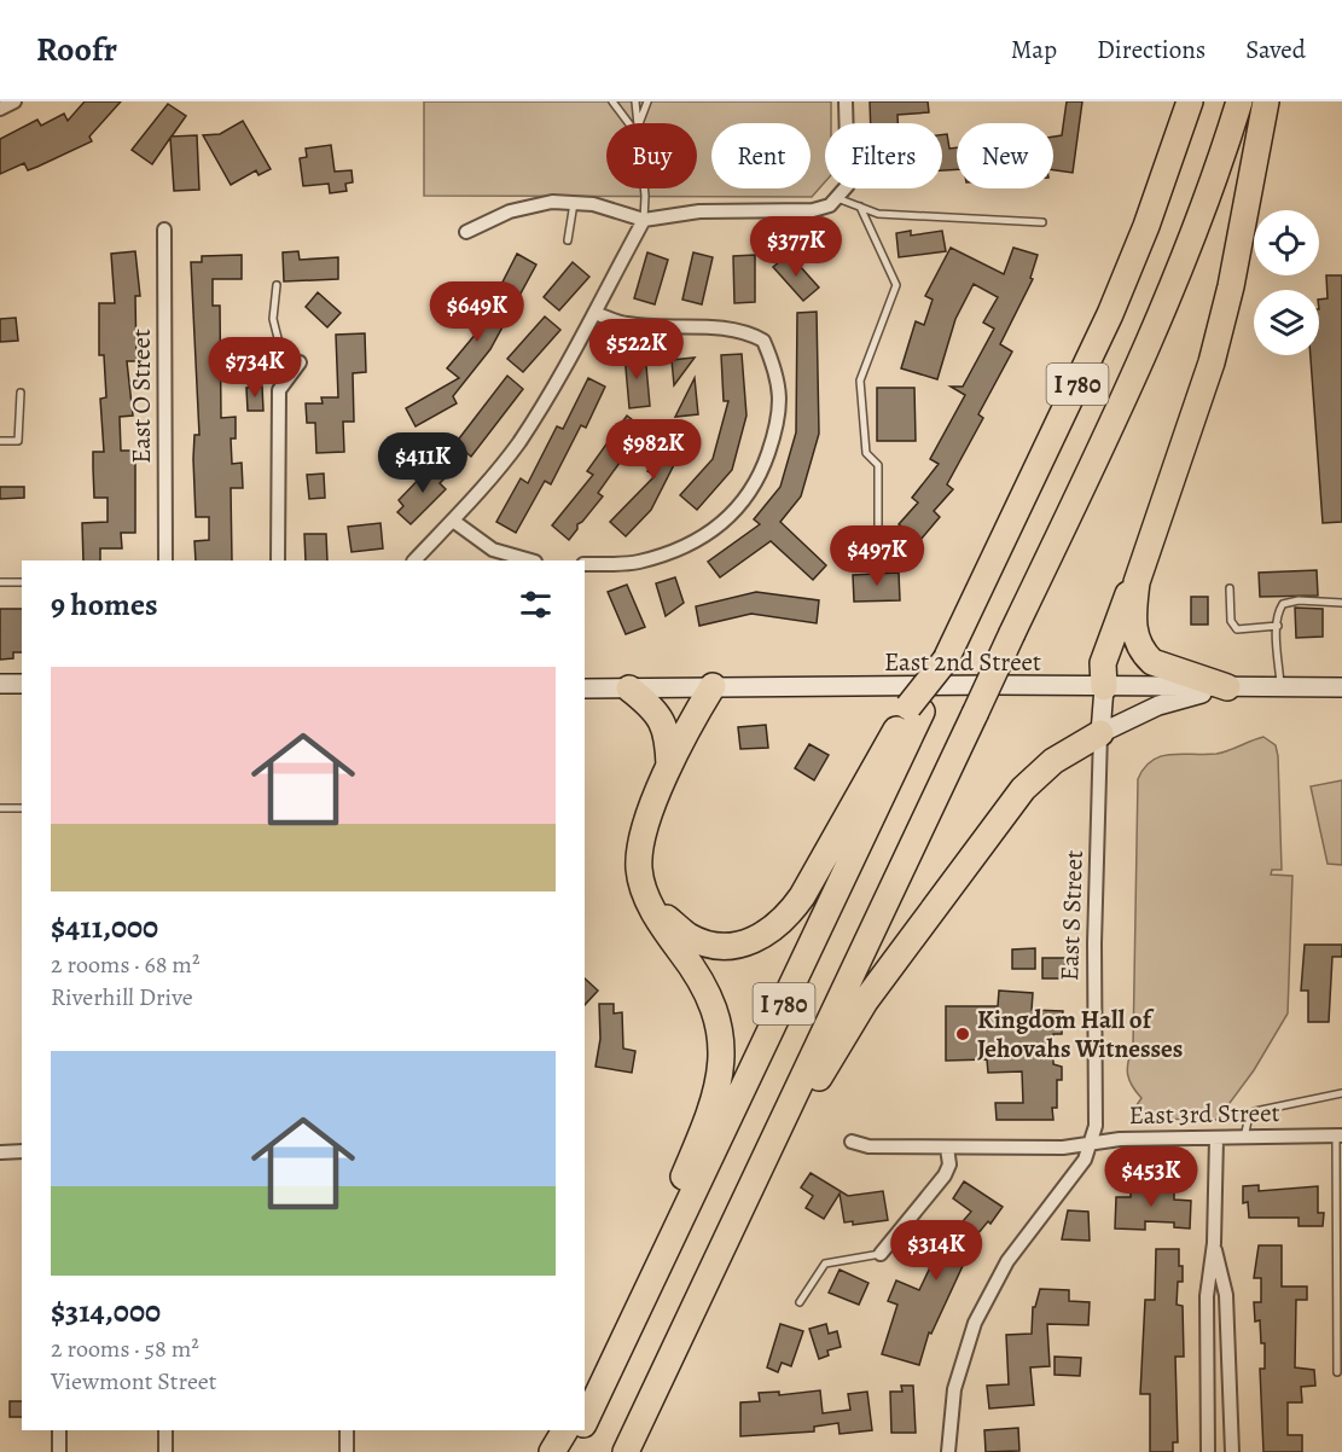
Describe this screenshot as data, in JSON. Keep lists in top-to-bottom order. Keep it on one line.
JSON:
{"streets":{"highway":["I 780"],"main road":["East 2nd Street","East S Street"],"street":["East O Street","East 3rd Street"]},"crossings":[["East 2nd Street","East S Street"],["East S Street","East 3rd Street"]],"places":["Kingdom Hall of Jehovahs Witnesses"],"page":{"header":"Roofr","nav":["Map","Directions","Saved"],"chip":["Buy","Rent","Filters","New"],"price":["$377K","$649K","$522K","$734K","$982K","$411K","$497K","$453K","$314K"],"heading":"9 homes","list":[{"name":"$411,000","note":"2 rooms · 68 m² · Riverhill Drive"},{"name":"$314,000","note":"2 rooms · 58 m² · Viewmont Street"}]}}
